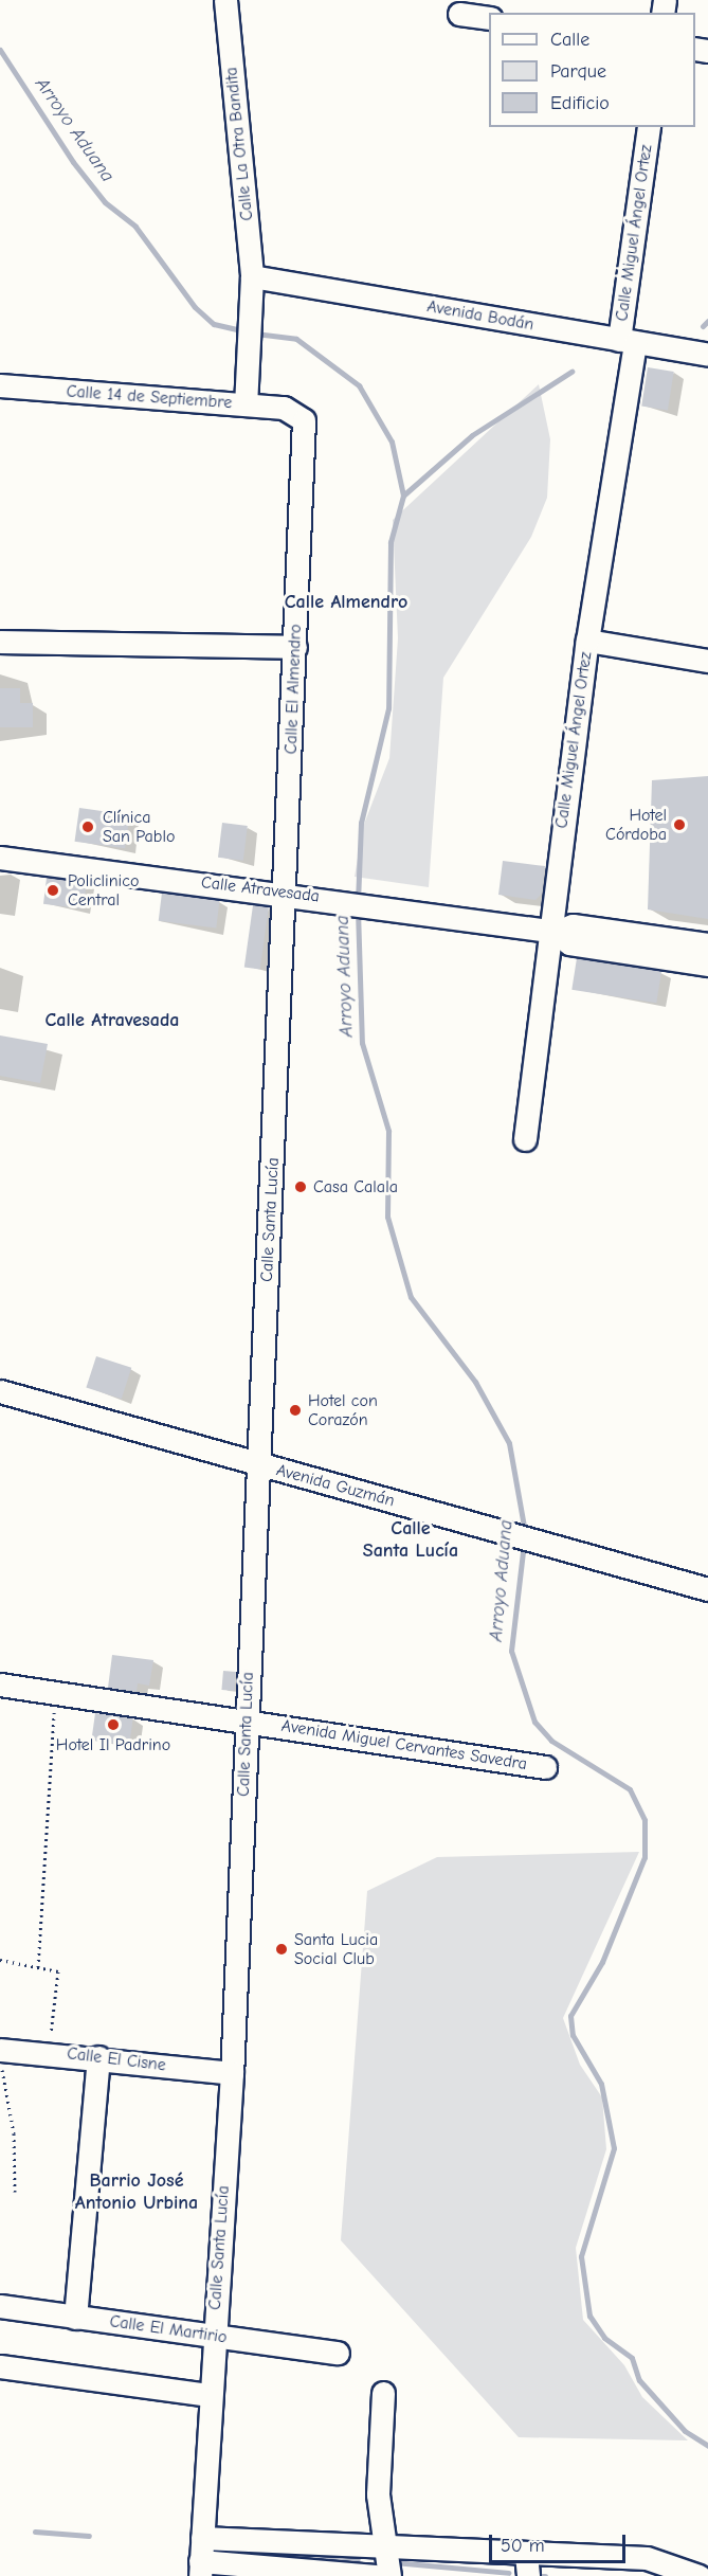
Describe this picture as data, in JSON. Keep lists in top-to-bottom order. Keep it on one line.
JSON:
{"streets":{"street":["Calle La Otra Bandita","Calle Miguel Ángel Ortez","Avenida Bodán","Calle 14 de Septiembre","Calle El Almendro","Calle Atravesada","Calle Santa Lucía","Avenida Guzmán","Avenida Miguel Cervantes Savedra","Calle El Cisne","Calle El Martirio"]},"crossings":[["Calle La Otra Bandita","Avenida Bodán"],["Calle Miguel Ángel Ortez","Avenida Bodán"],["Calle Miguel Ángel Ortez","Calle Atravesada"],["Calle 14 de Septiembre","Calle El Almendro"],["Calle El Almendro","Calle Atravesada"],["Calle El Almendro","Calle Santa Lucía"],["Calle Atravesada","Calle Santa Lucía"],["Calle Santa Lucía","Avenida Guzmán"],["Calle Santa Lucía","Avenida Miguel Cervantes Savedra"],["Calle Santa Lucía","Calle El Cisne"],["Calle Santa Lucía","Calle El Martirio"]],"districts":["Calle Almendro","Calle Atravesada","Calle Santa Lucía","Barrio José Antonio Urbina"],"water":["Arroyo Aduana"],"places":["Hotel Córdoba","Clínica San Pablo","Policlinico Central","Casa Calala","Hotel con Corazón","Hotel Il Padrino","Santa Lucia Social Club"],"legend":["Calle","Parque","Edificio"],"scale_bar":"50 m"}
